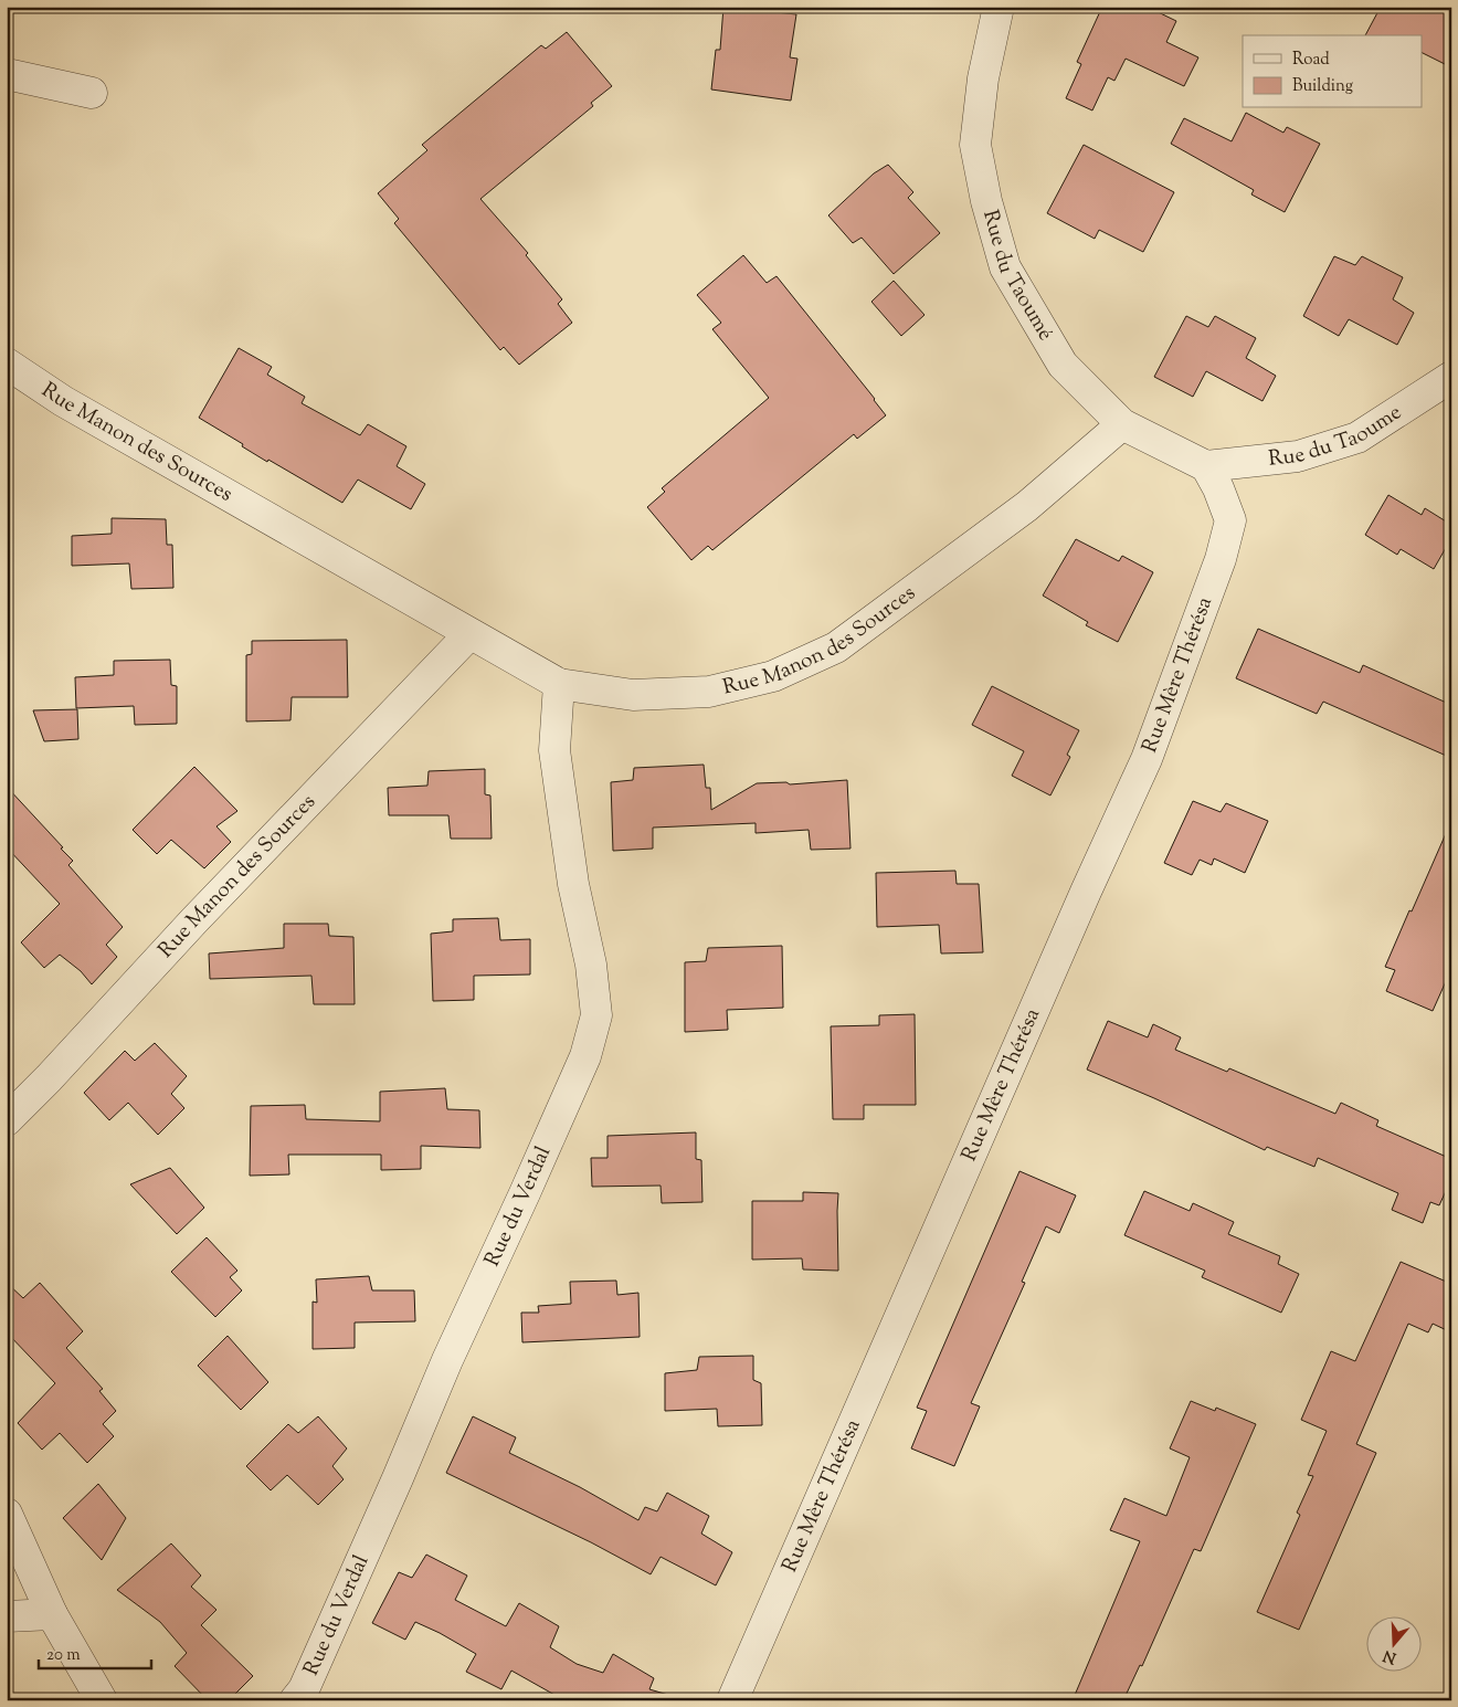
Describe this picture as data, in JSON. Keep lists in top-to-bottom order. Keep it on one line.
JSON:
{"streets":{"street":["Rue du Taoumé","Rue du Taoume","Rue Manon des Sources","Rue Mère Thérésa","Rue du Verdal"]},"crossings":[["Rue du Taoumé","Rue du Taoume"],["Rue du Taoumé","Rue Manon des Sources"],["Rue du Taoumé","Rue Mère Thérésa"],["Rue du Taoume","Rue Mère Thérésa"],["Rue Manon des Sources","Rue du Verdal"]],"legend":["Road","Building"],"scale_bar":"20 m","north":"bottom"}
